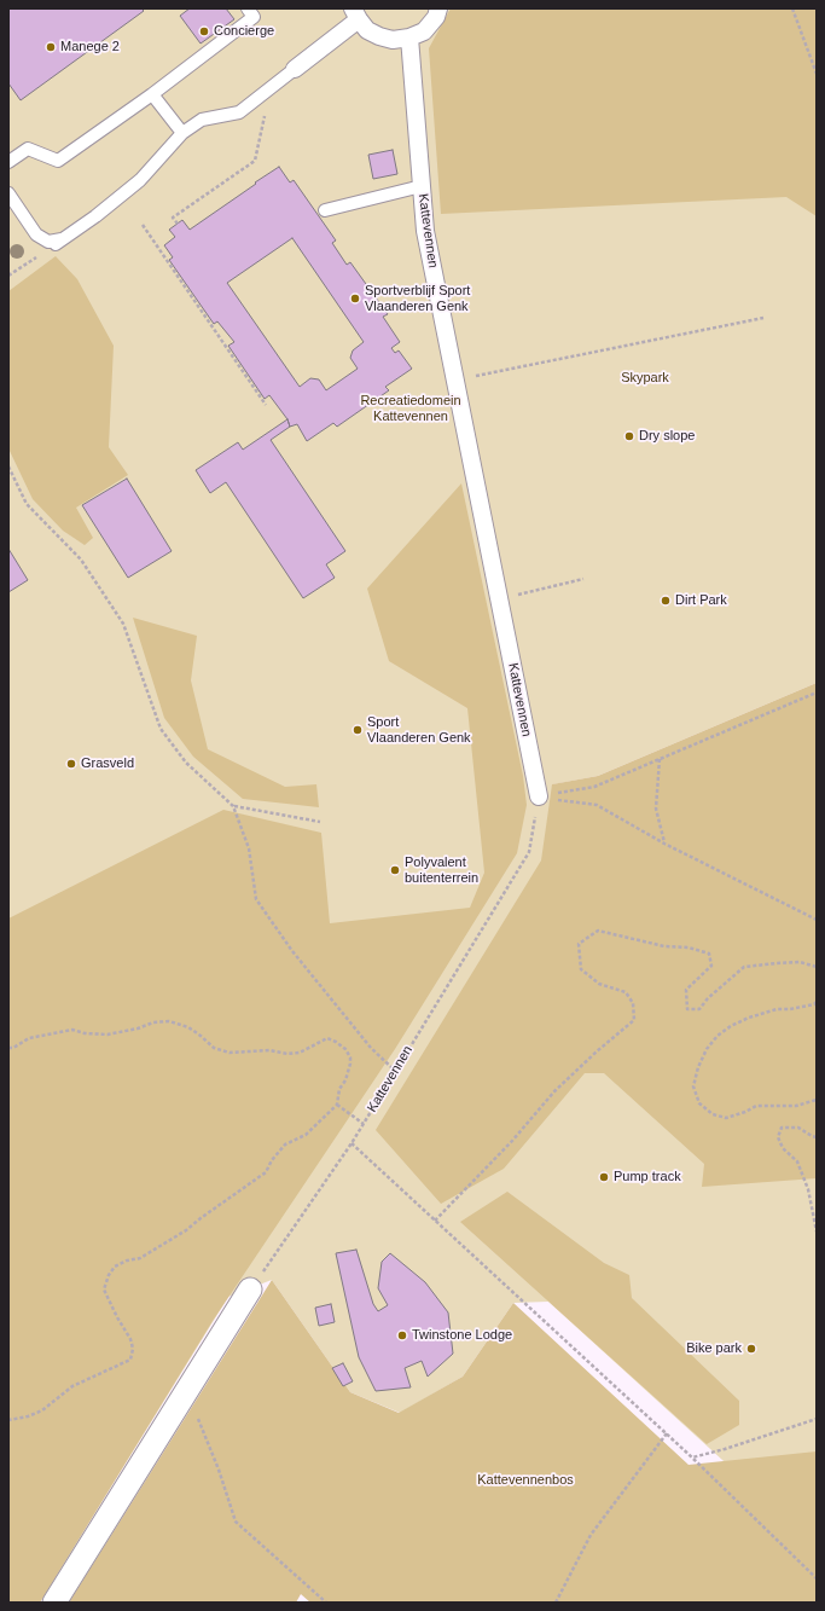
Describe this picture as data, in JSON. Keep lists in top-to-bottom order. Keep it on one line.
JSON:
{"streets":{"street":["Kattevennen"]},"parks":["Skypark","Recreatiedomein Kattevennen","Kattevennenbos"],"places":["Concierge","Manege 2","Sportverblijf Sport Vlaanderen Genk","Dry slope","Dirt Park","Sport Vlaanderen Genk","Grasveld","Polyvalent buitenterrein","Pump track","Twinstone Lodge","Bike park"]}
